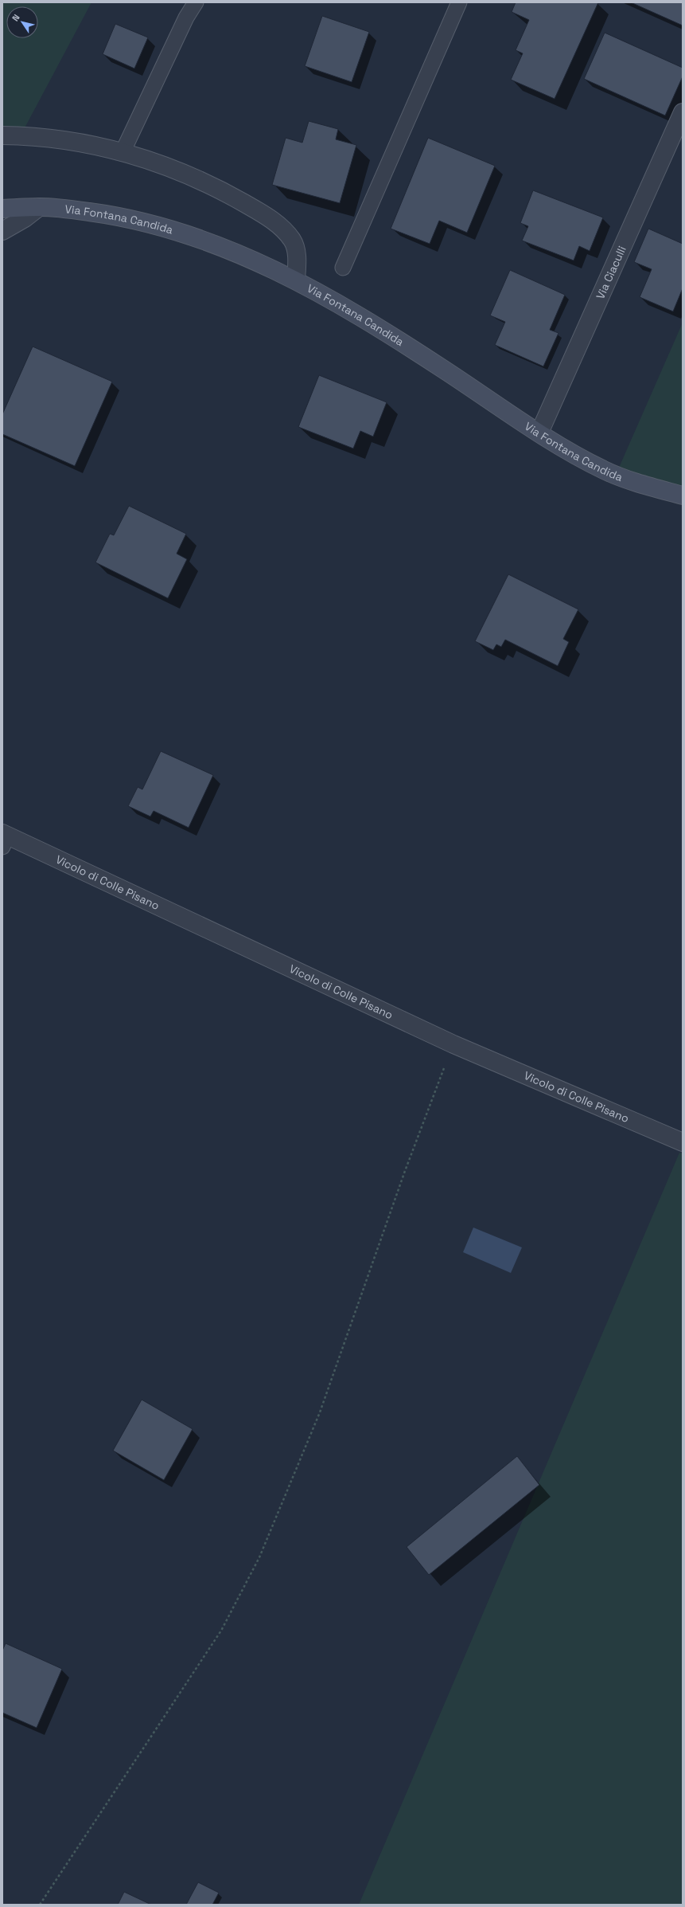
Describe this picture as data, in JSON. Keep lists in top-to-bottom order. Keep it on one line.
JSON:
{"streets":{"main road":["Via Fontana Candida"],"street":["Via Ciaculli","Vicolo di Colle Pisano"]},"crossings":[["Via Fontana Candida","Via Ciaculli"]],"north":"top left"}
